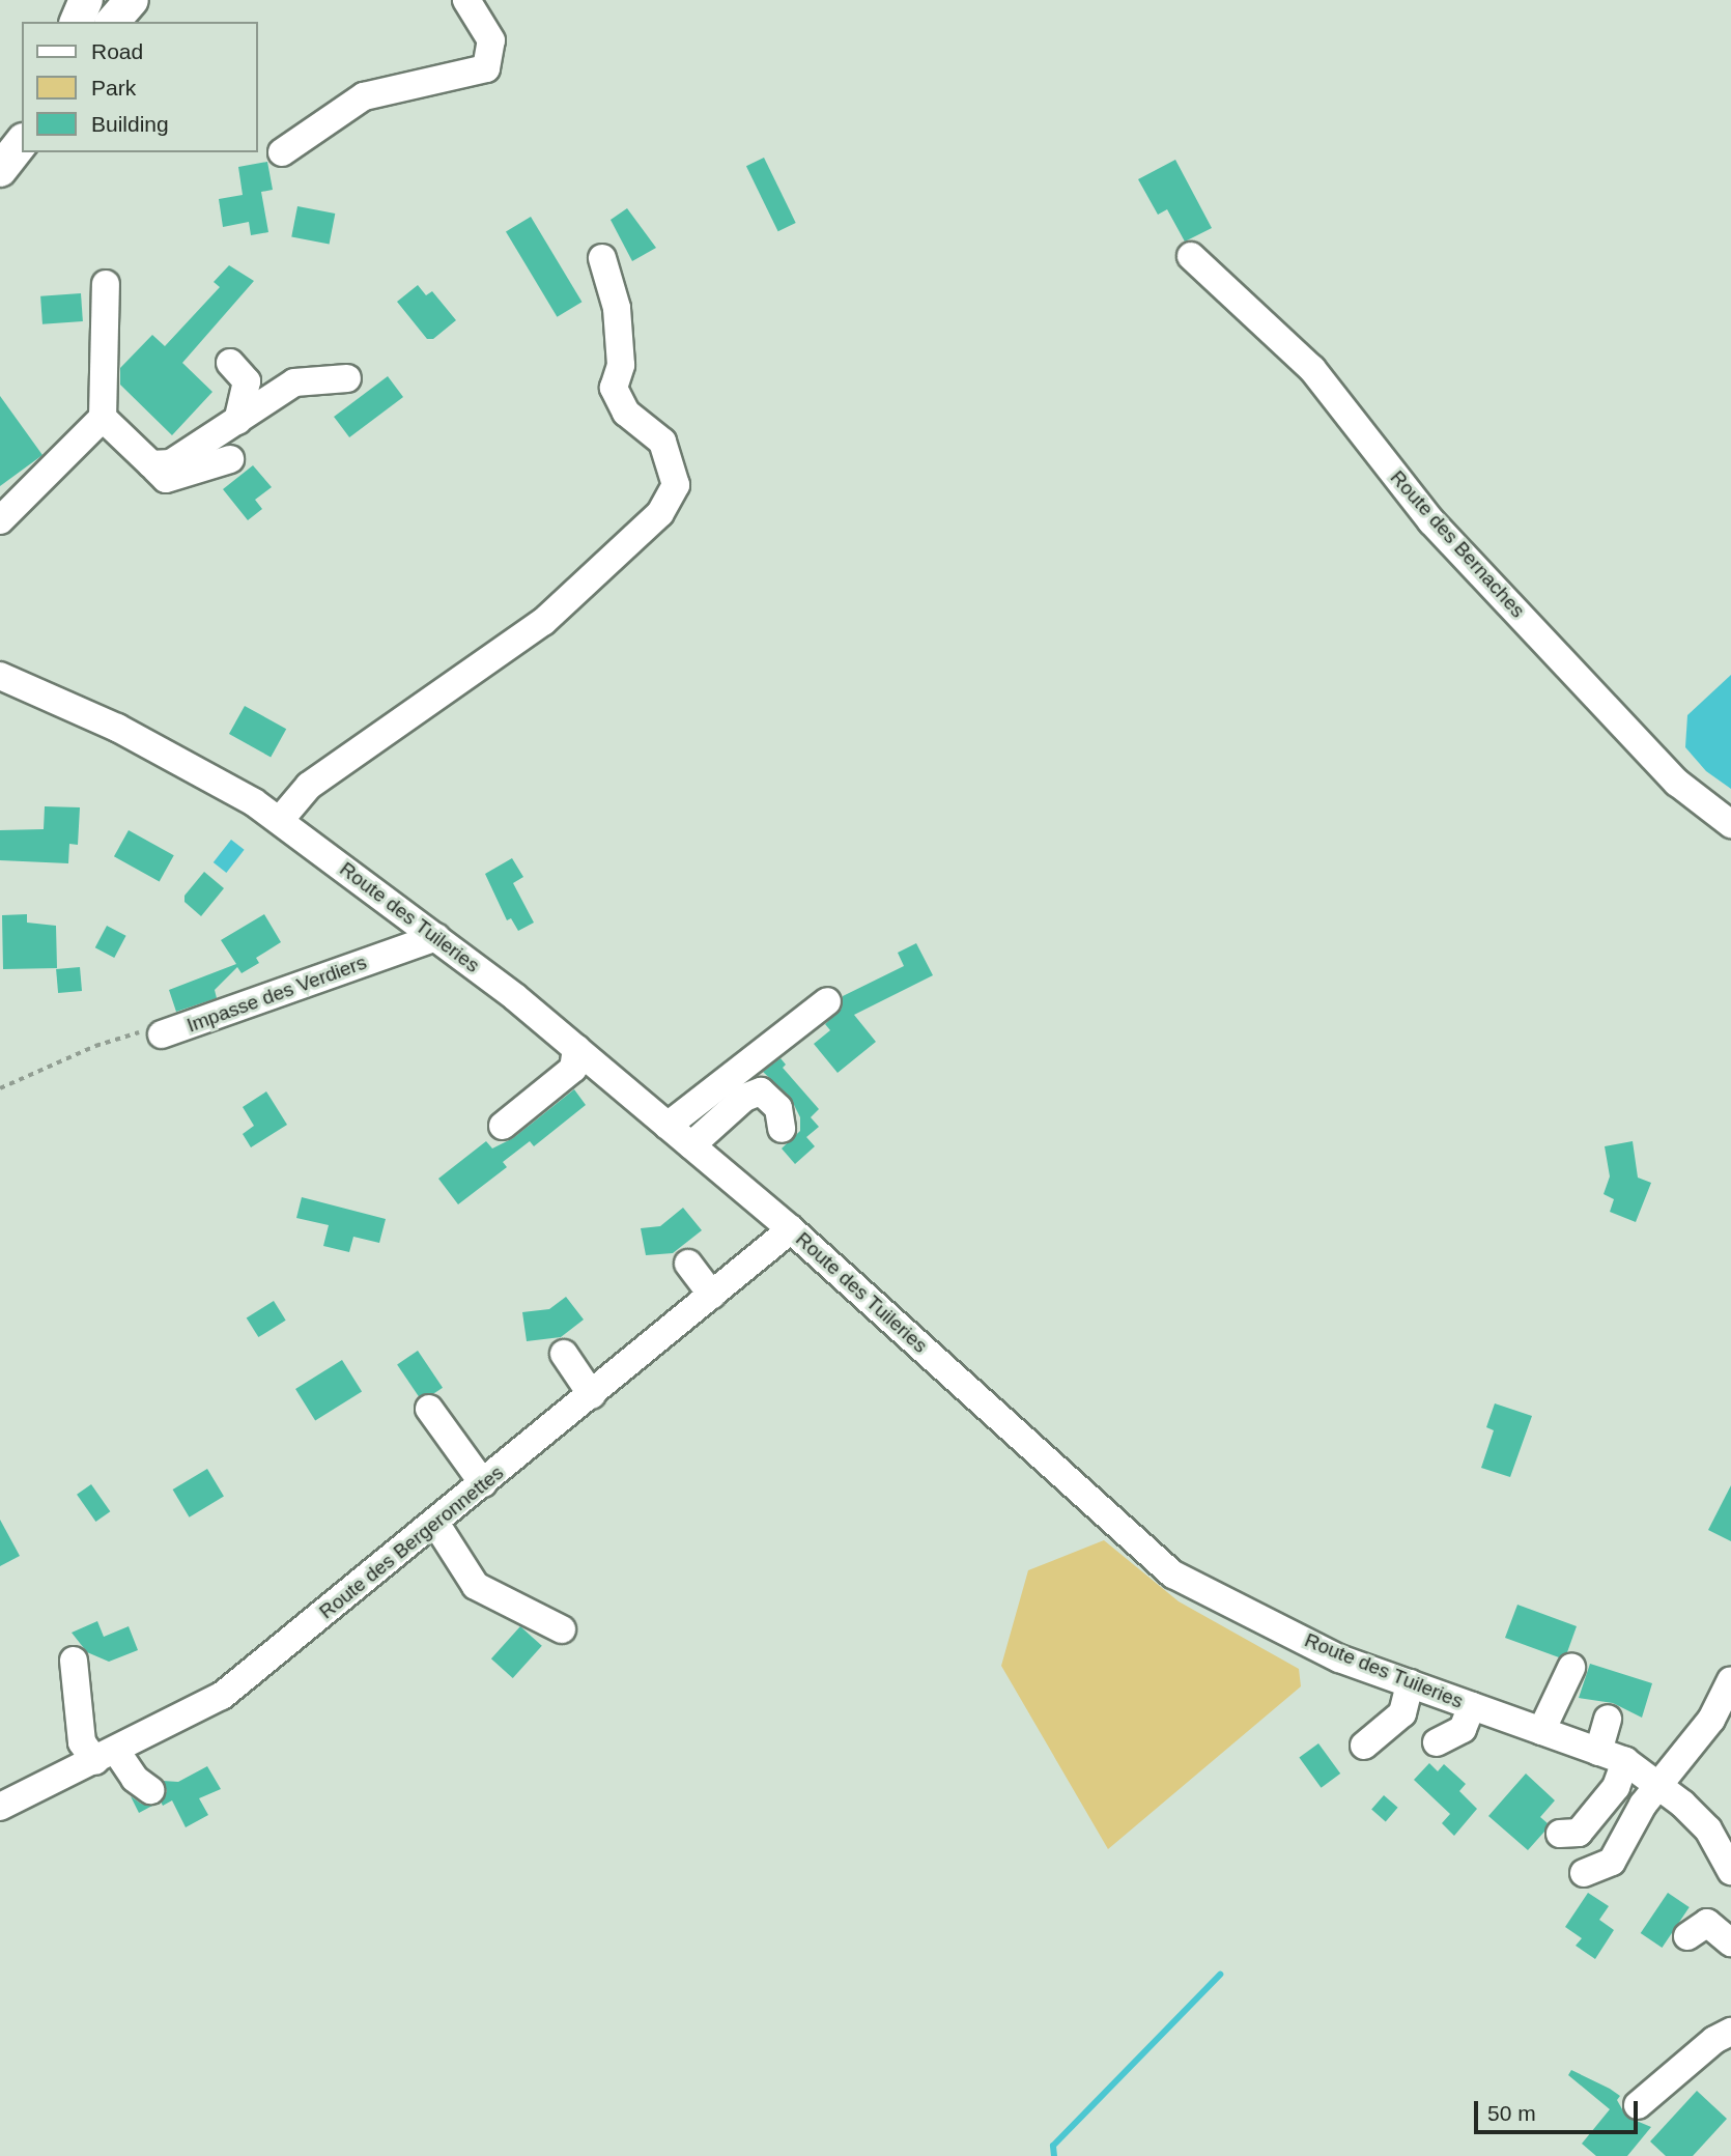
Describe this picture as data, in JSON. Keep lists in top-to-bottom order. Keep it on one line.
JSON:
{"streets":{"street":["Route des Bernaches","Route des Tuileries","Impasse des Verdiers","Route des Bergeronnettes"]},"crossings":[["Route des Tuileries","Impasse des Verdiers"],["Route des Tuileries","Route des Bergeronnettes"]],"legend":["Road","Park","Building"],"scale_bar":"50 m"}
